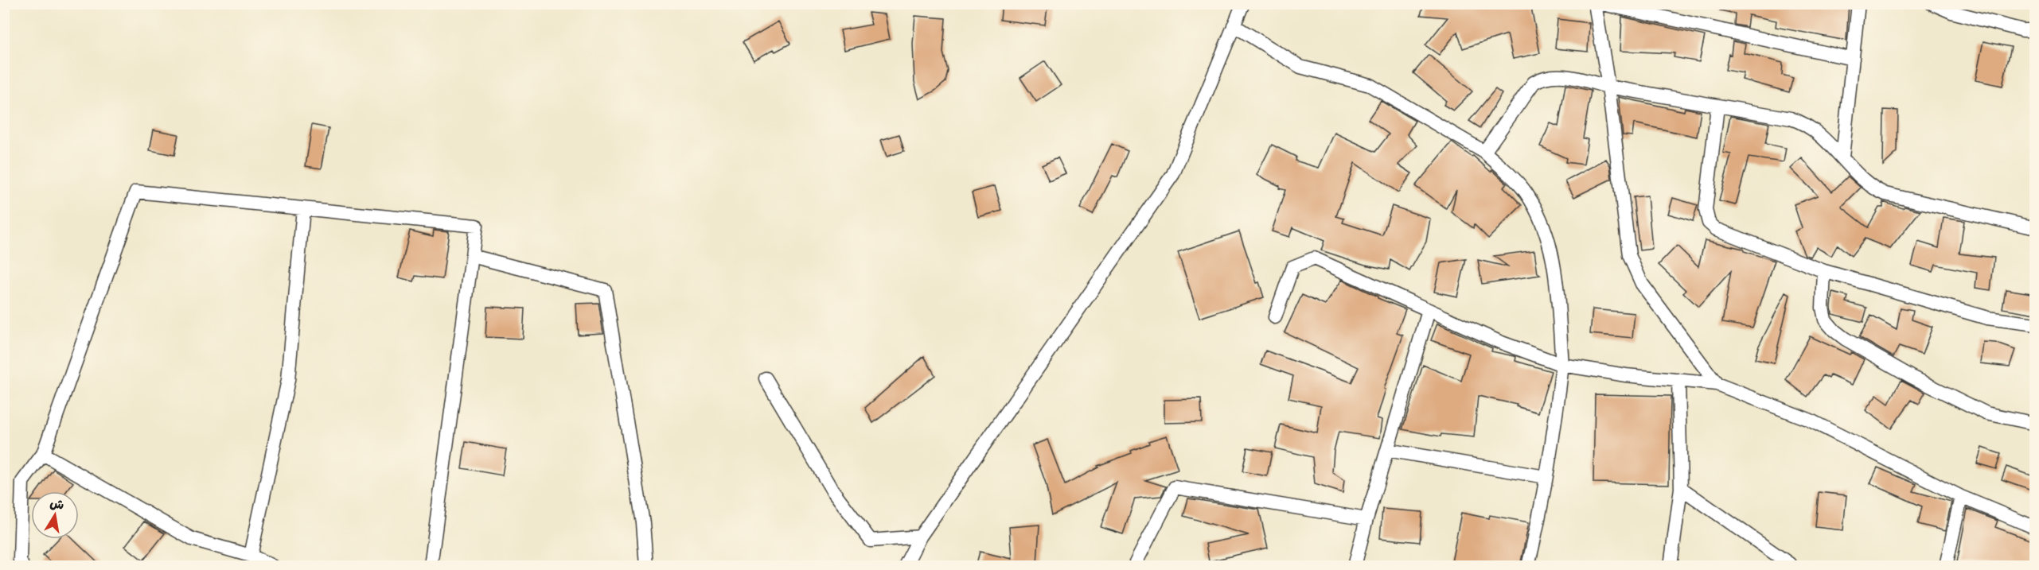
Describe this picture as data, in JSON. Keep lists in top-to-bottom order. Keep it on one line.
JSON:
{"north":"top"}
